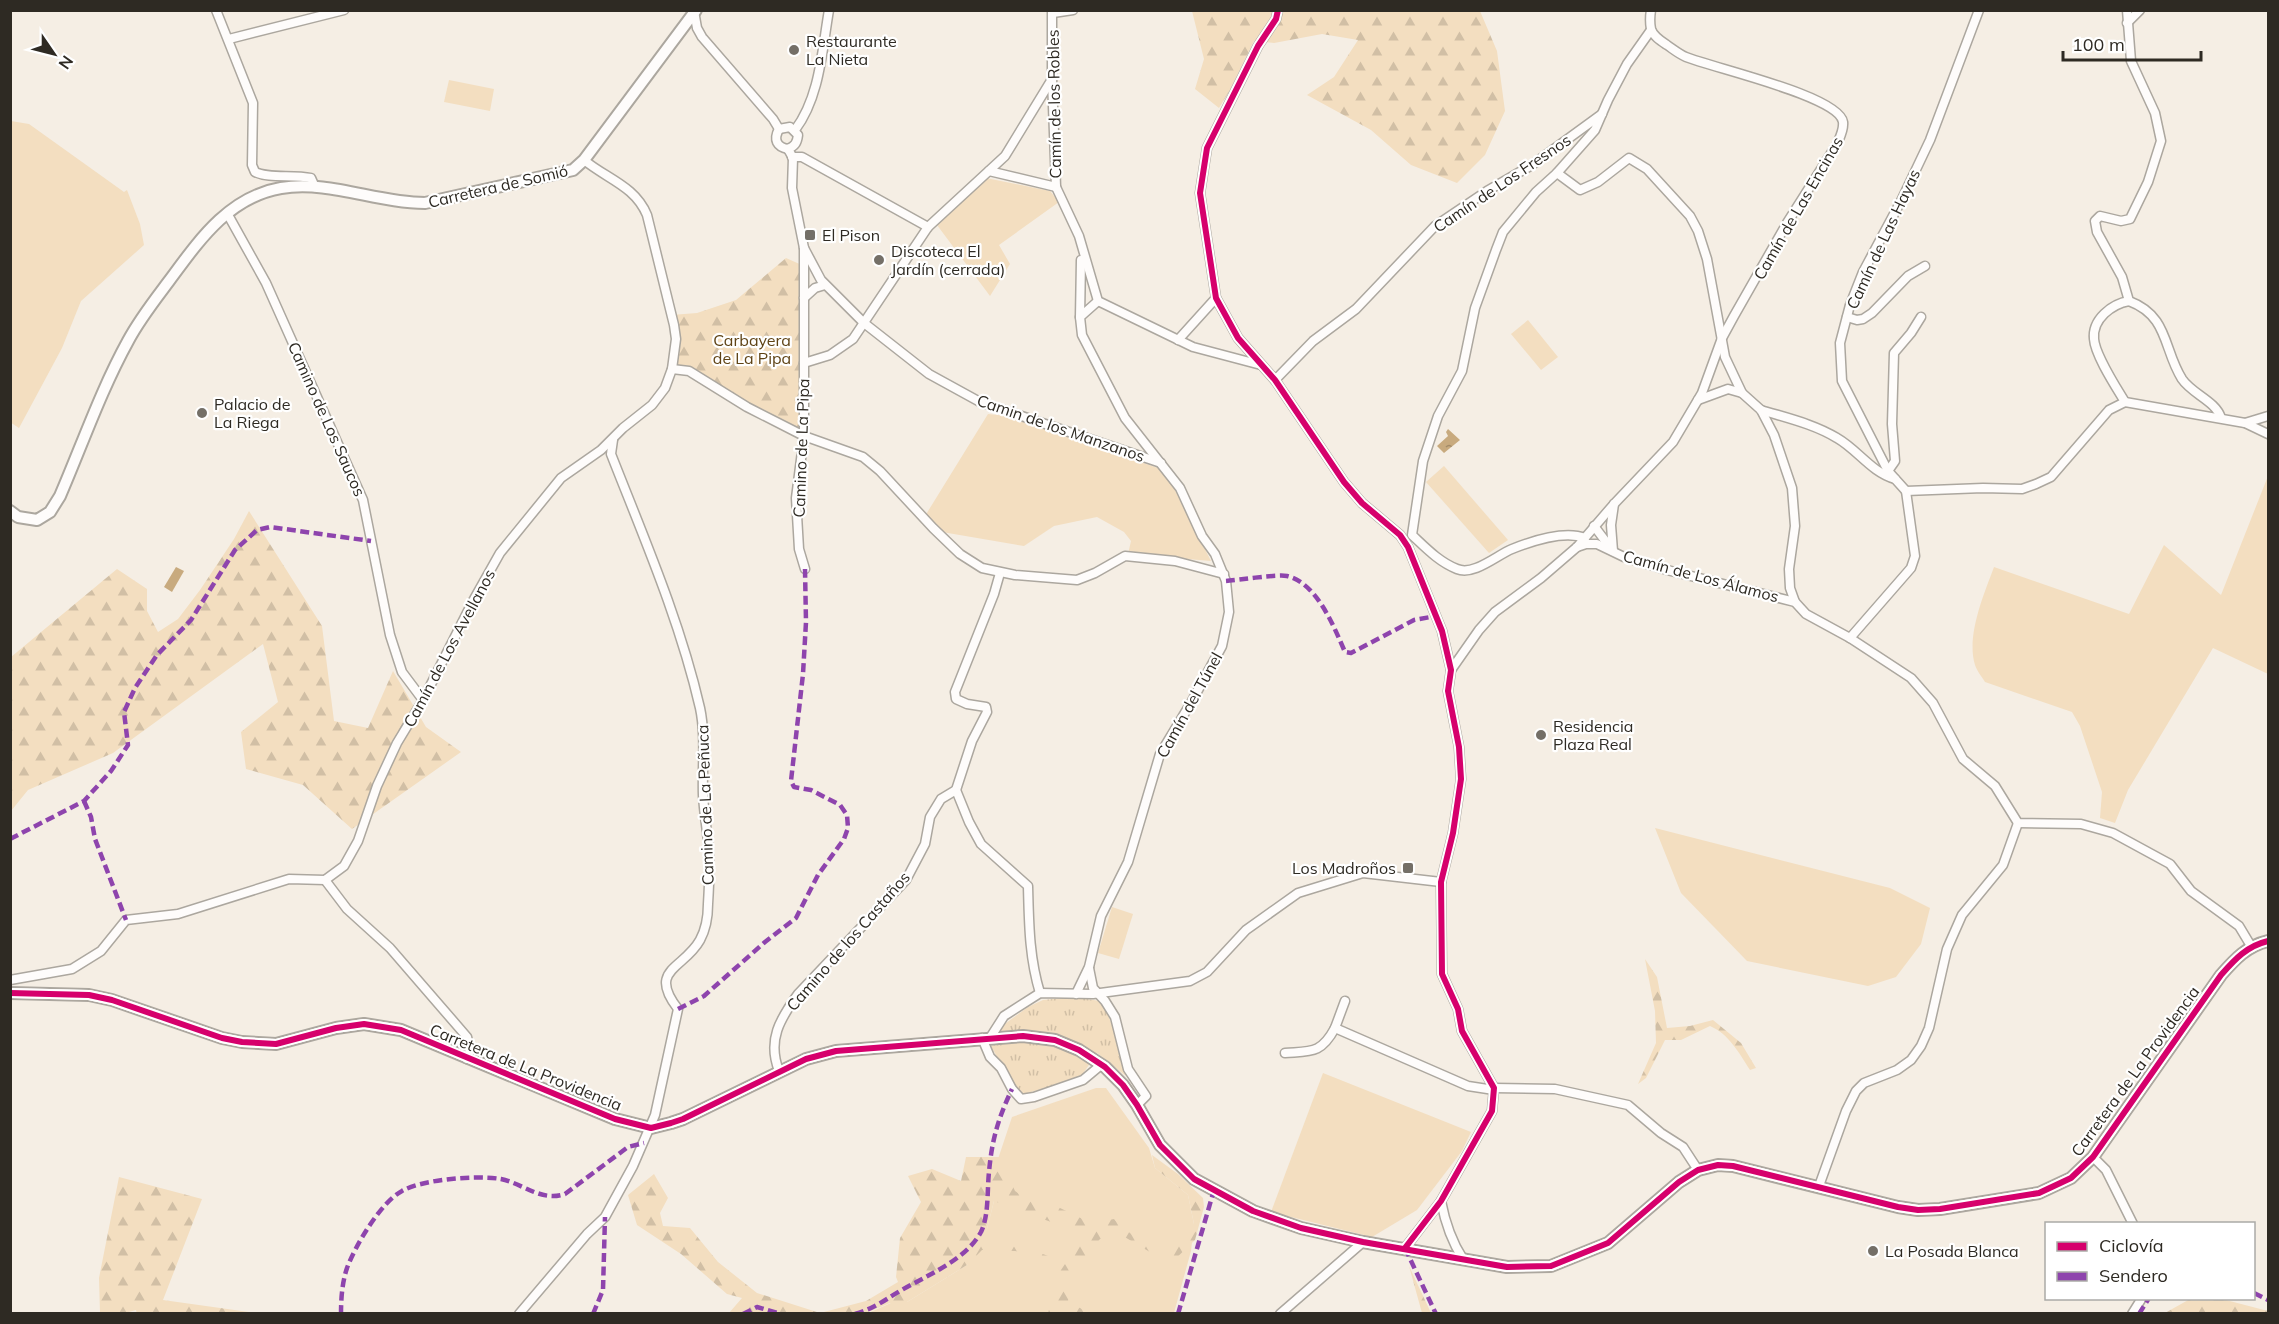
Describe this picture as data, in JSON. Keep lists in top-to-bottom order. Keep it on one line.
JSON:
{"streets":{"street":["Camín de los Robles","Camín de Los Fresnos","Carretera de Somió","Camín de Las Encinas","Camín de Las Hayas","Camino de Los Saucos","Camin de los Manzanos","Camino de La Pipa","Camín de Los Álamos","Camín de Los Avellanos","Camín del Túnel","Camino de La Peñuca","Camino de los Castaños","Carretera de La Providencia"]},"crossings":[["Camín de los Robles","Camín del Túnel"],["Carretera de Somió","Camino de Los Saucos"],["Carretera de Somió","Camín de Los Avellanos"],["Camín de Las Encinas","Camín de Los Álamos"],["Camino de Los Saucos","Camín de Los Avellanos"],["Camin de los Manzanos","Camino de La Pipa"],["Camin de los Manzanos","Camín del Túnel"],["Camín de Los Avellanos","Camino de La Peñuca"],["Camino de La Peñuca","Carretera de La Providencia"],["Camino de los Castaños","Carretera de La Providencia"]],"parks":["Carbayera de La Pipa"],"places":{"other":["Restaurante La Nieta","Discoteca El Jardín (cerrada)","Palacio de La Riega","Residencia Plaza Real","La Posada Blanca"],"transit":["El Pison","Los Madroños"]},"legend":["Ciclovía","Sendero"],"scale_bar":"100 m","north":"bottom right"}
